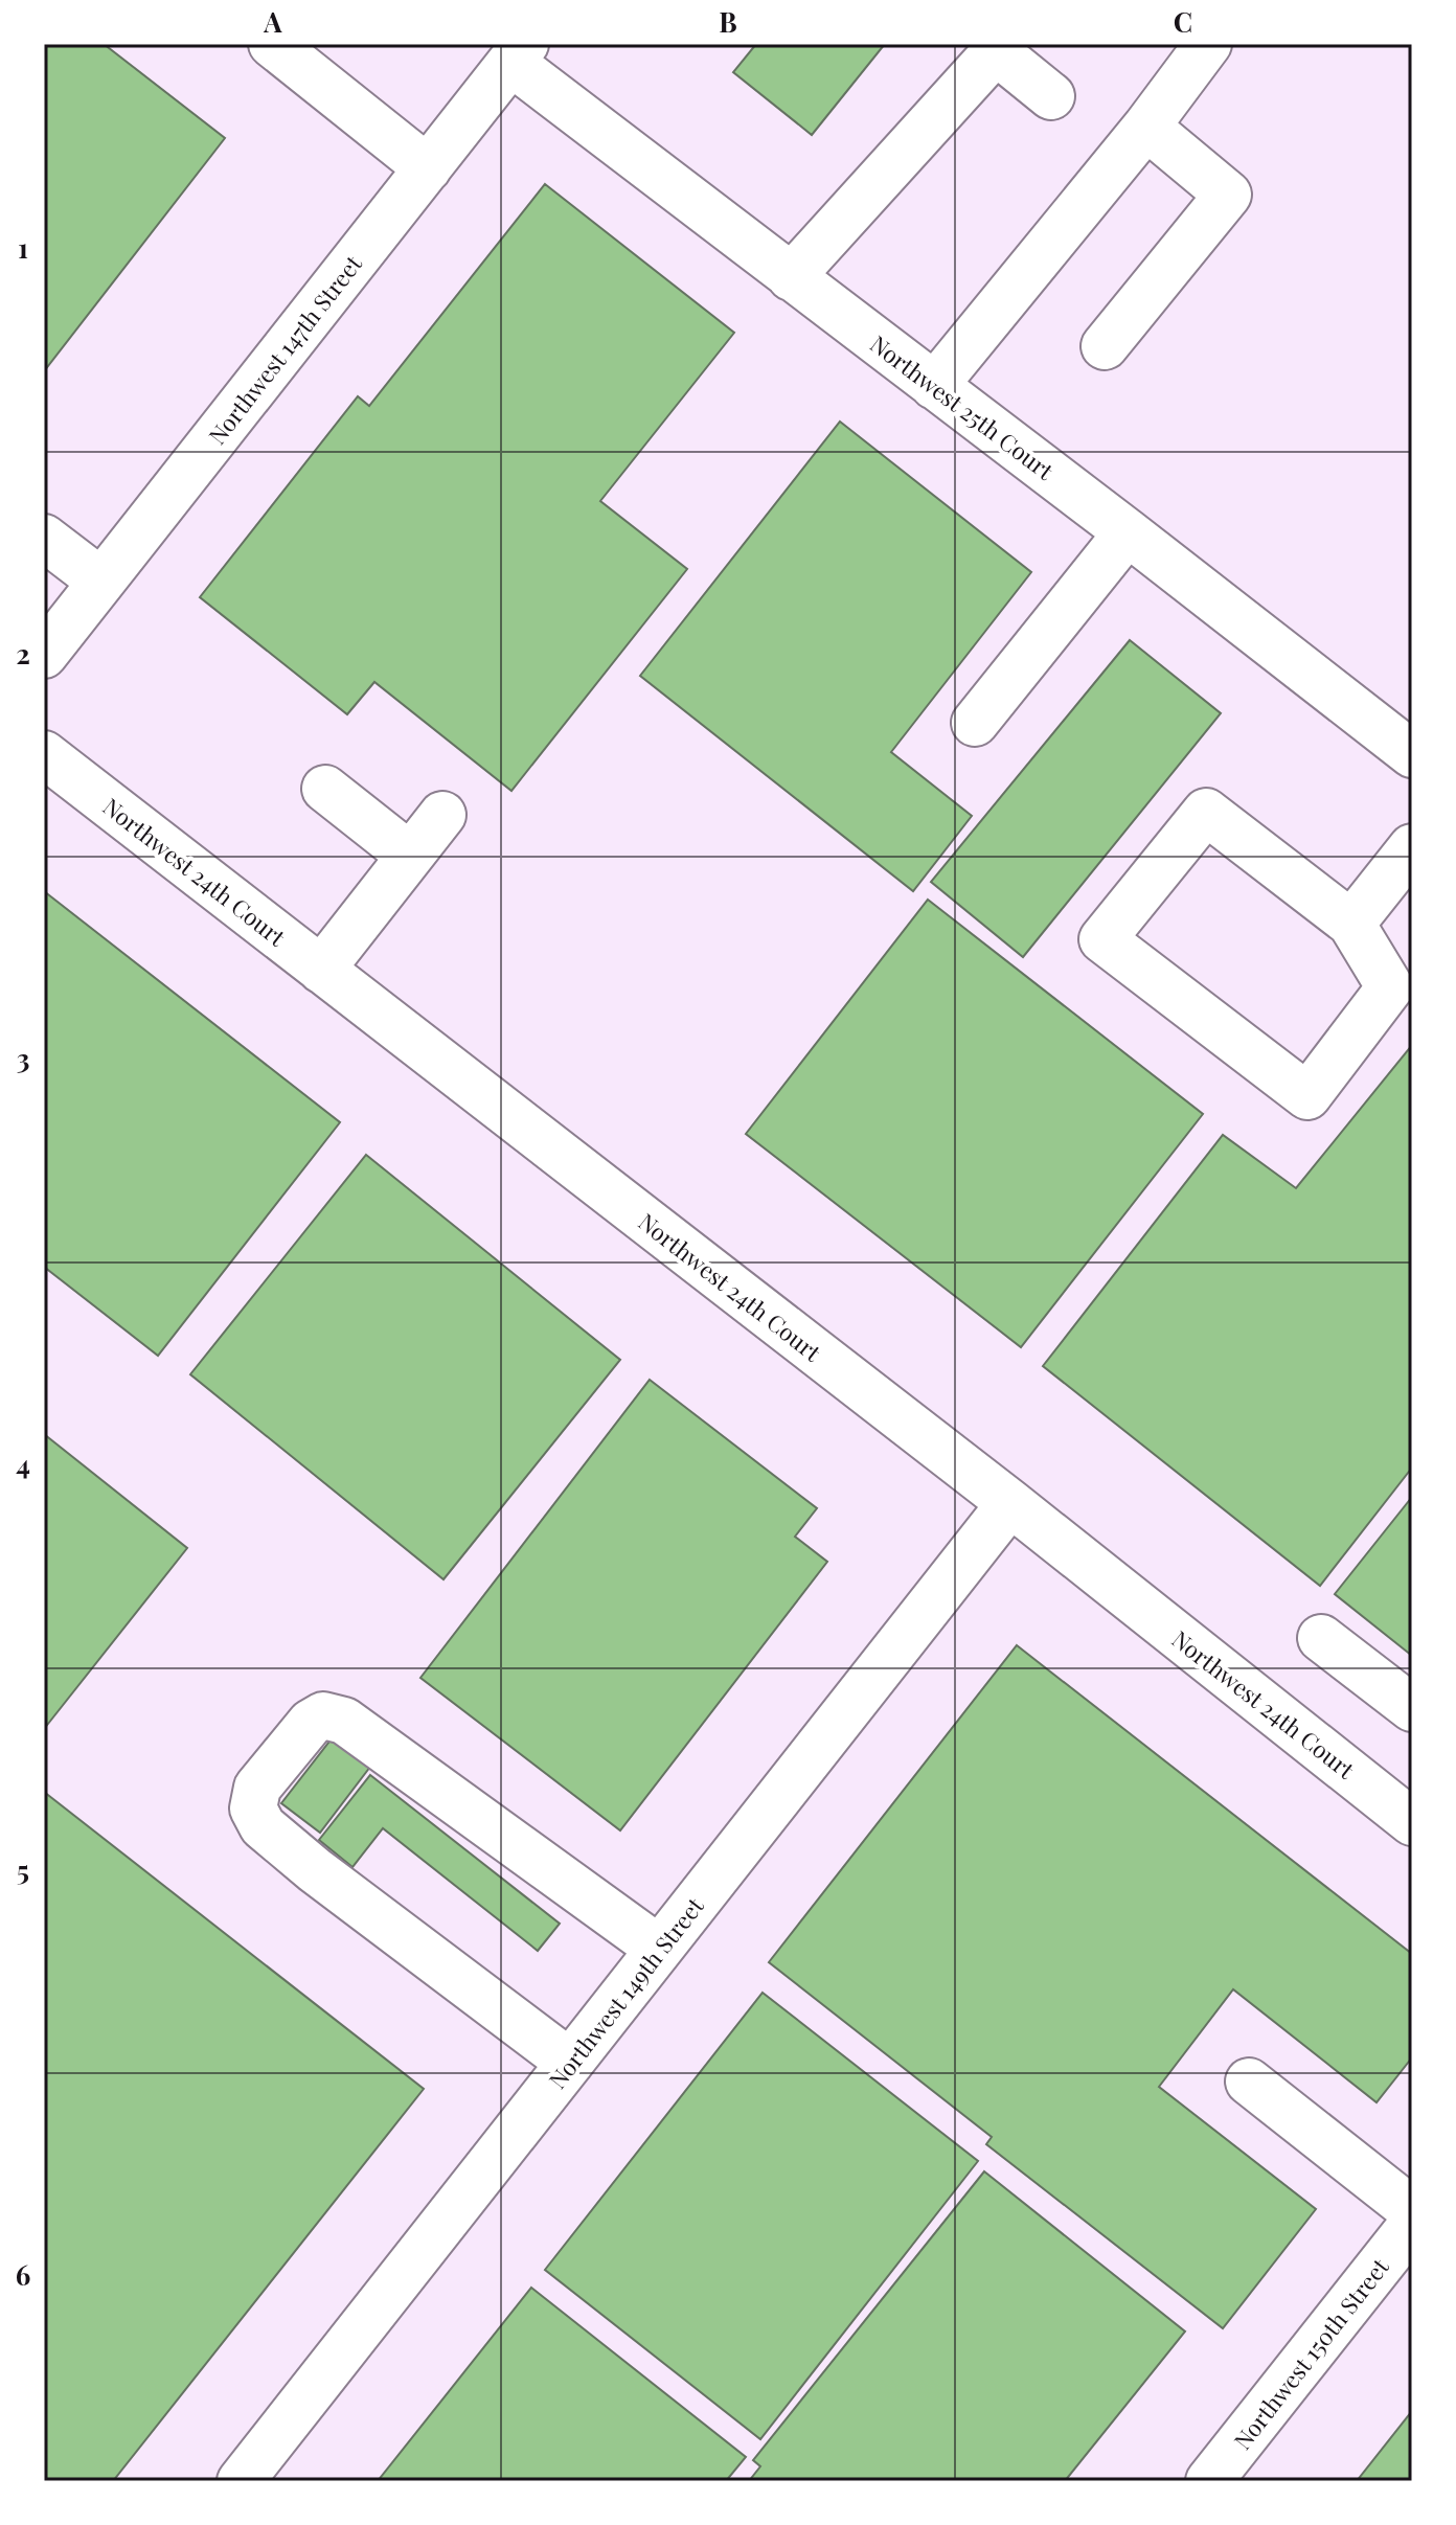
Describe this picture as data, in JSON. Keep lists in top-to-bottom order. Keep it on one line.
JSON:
{"streets":{"street":["Northwest 147th Street","Northwest 25th Court","Northwest 24th Court","Northwest 149th Street","Northwest 150th Street"]},"crossings":[["Northwest 147th Street","Northwest 25th Court"],["Northwest 24th Court","Northwest 149th Street"]],"grid":{"columns":["A","B","C"],"rows":["1","2","3","4","5","6"]}}
